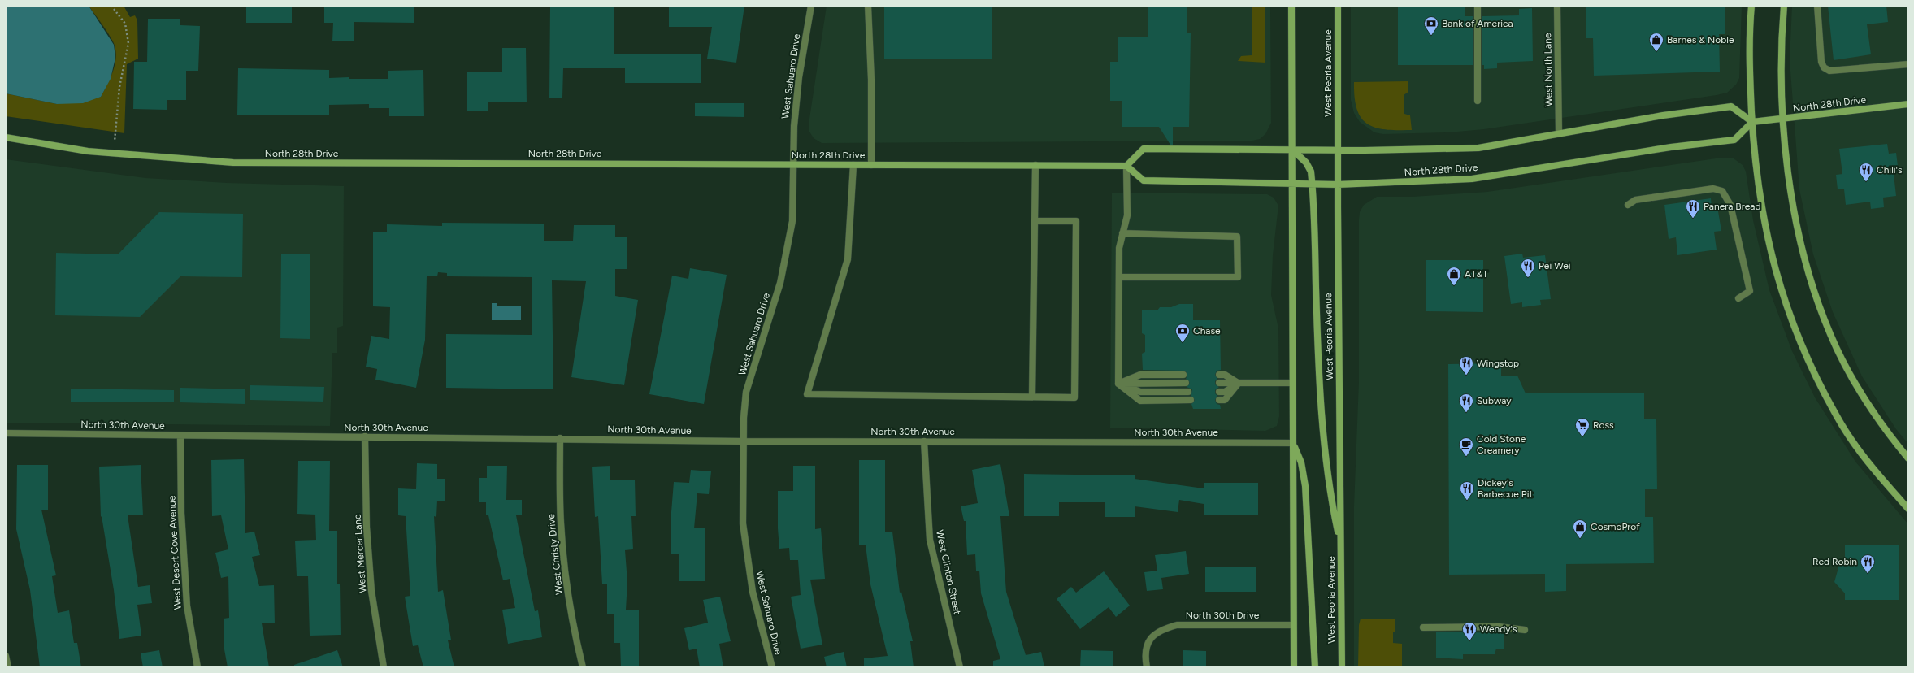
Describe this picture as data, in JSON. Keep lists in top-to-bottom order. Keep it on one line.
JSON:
{"streets":{"street":["West North Lane","West Peoria Avenue","West Sahuaro Drive","North 28th Drive","North 30th Avenue","West Desert Cove Avenue","West Mercer Lane","West Christy Drive","West Clinton Street","North 30th Drive"]},"crossings":[["West North Lane","North 28th Drive"],["West Peoria Avenue","North 28th Drive"],["West Sahuaro Drive","North 28th Drive"],["West Sahuaro Drive","North 30th Avenue"],["North 30th Avenue","West Desert Cove Avenue"],["North 30th Avenue","West Mercer Lane"],["North 30th Avenue","West Christy Drive"],["North 30th Avenue","West Clinton Street"]],"places":{"bank":["Bank of America","Chase"],"shop":["Barnes & Noble","AT&T","CosmoProf"],"restaurant":["Chili's","Panera Bread","Pei Wei","Wingstop","Subway","Dickey's Barbecue Pit","Red Robin","Wendy's"],"supermarket":["Ross"],"cafe":["Cold Stone Creamery"]}}
